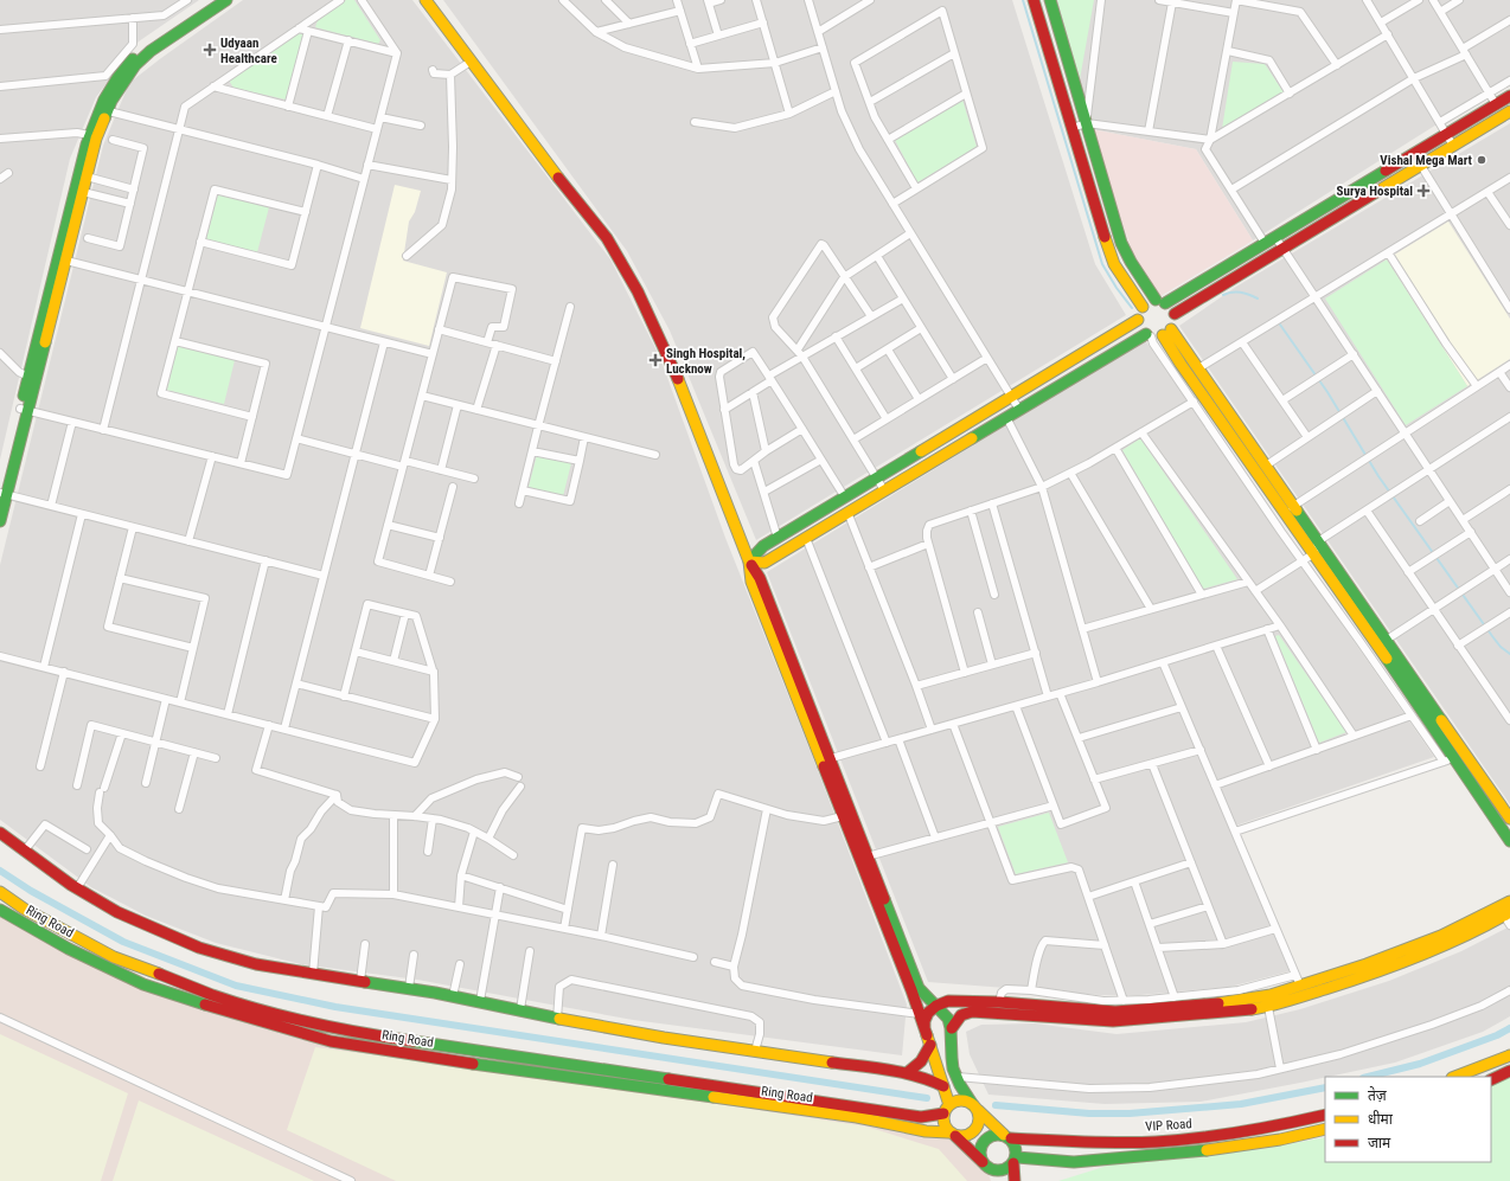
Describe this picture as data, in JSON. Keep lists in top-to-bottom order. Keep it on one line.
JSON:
{"streets":{"street":["Ring Road","VIP Road"]},"places":{"health":["Udyaan Healthcare","Surya Hospital","Singh Hospital, Lucknow"],"other":["Vishal Mega Mart"]},"legend":["तेज़","धीमा","जाम"]}
